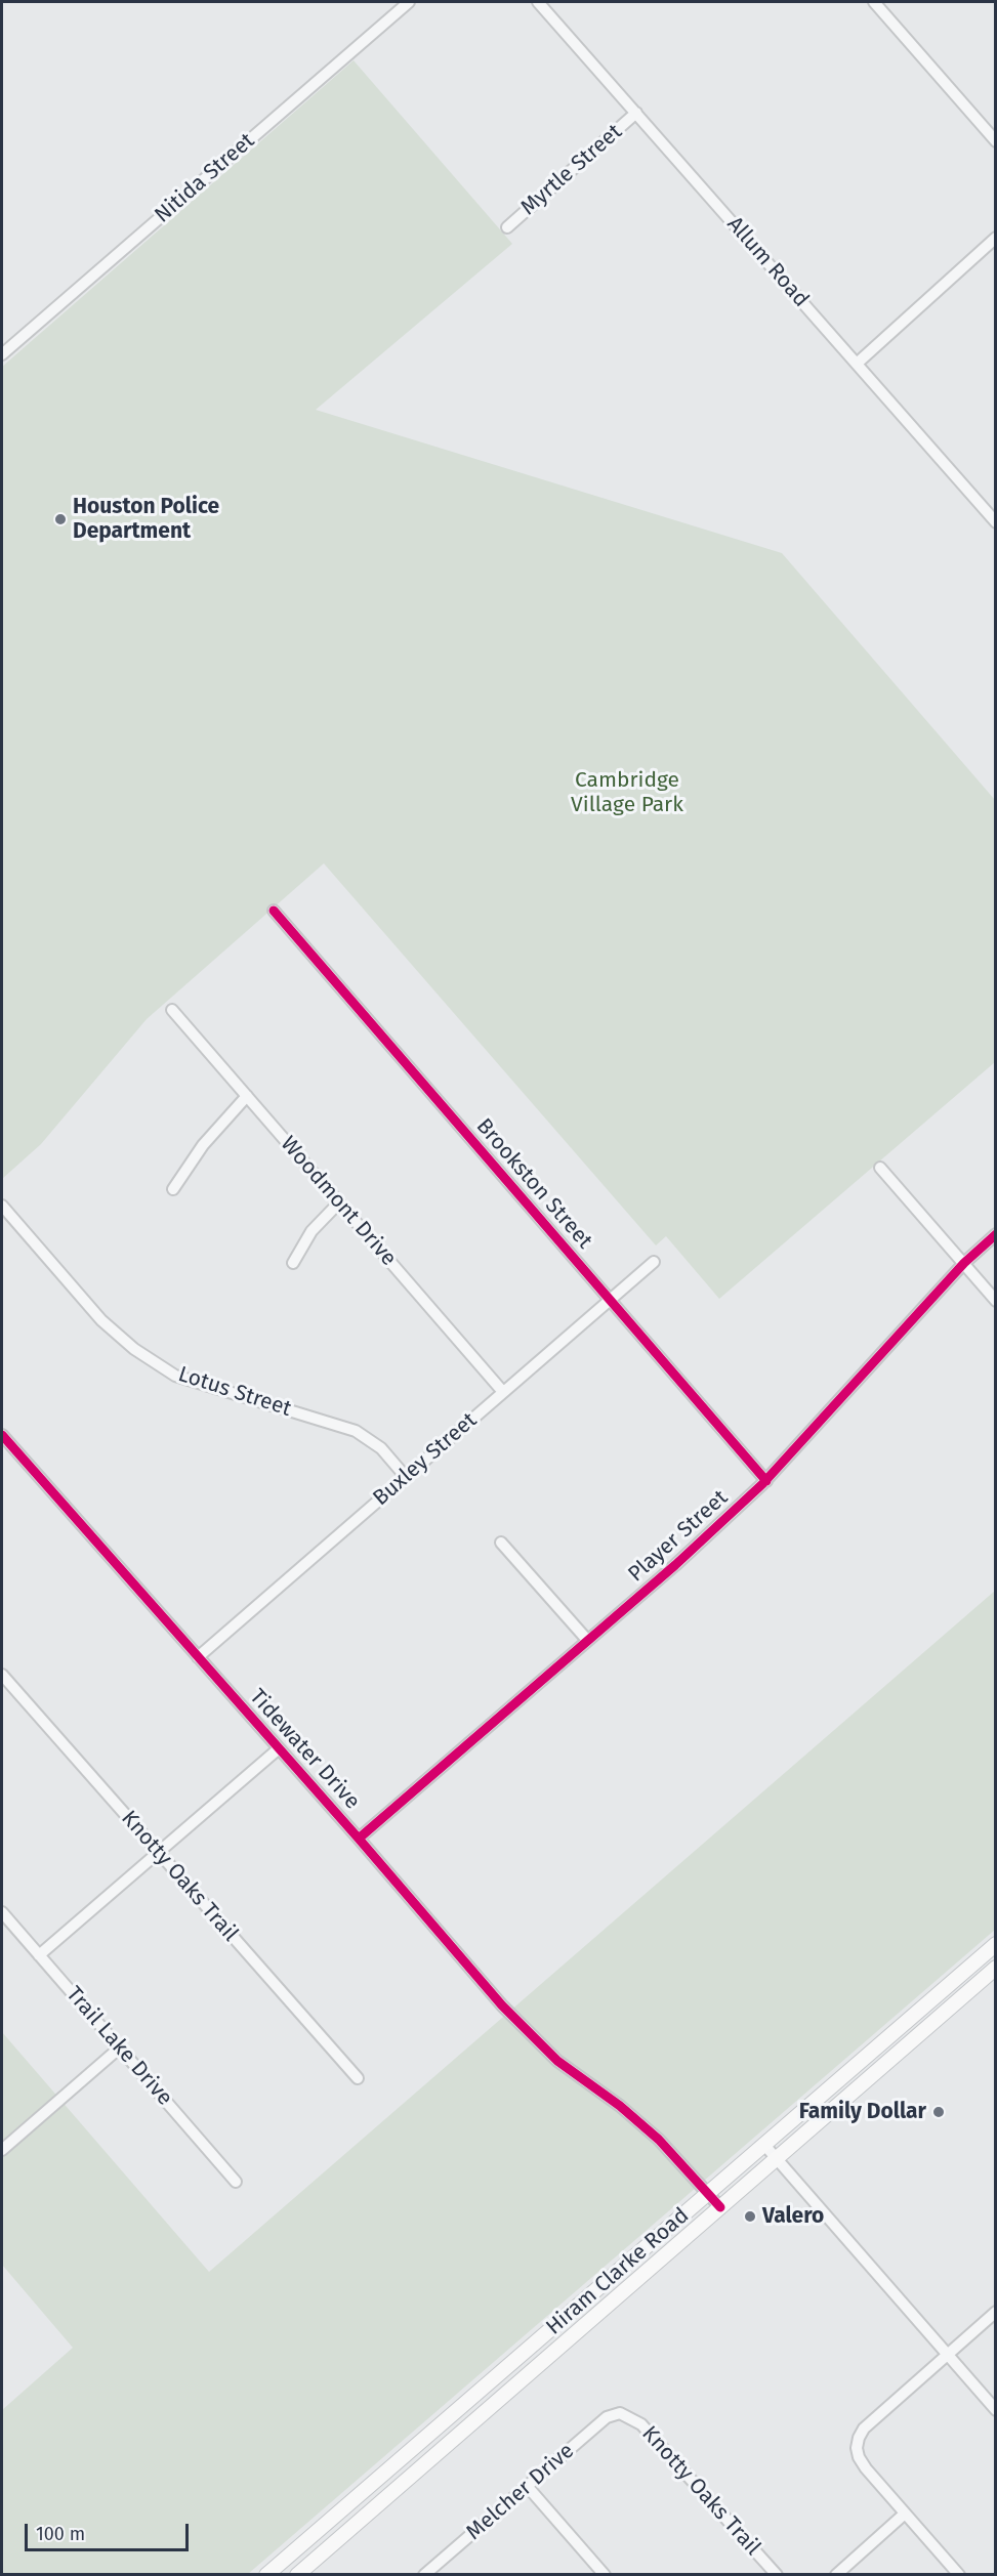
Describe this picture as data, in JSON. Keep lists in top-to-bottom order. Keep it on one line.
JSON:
{"streets":{"main road":["Hiram Clarke Road"],"street":["Myrtle Street","Nitida Street","Allum Road","Brookston Street","Woodmont Drive","Lotus Street","Buxley Street","Player Street","Tidewater Drive","Knotty Oaks Trail","Trail Lake Drive","Melcher Drive"]},"crossings":[["Myrtle Street","Allum Road"],["Brookston Street","Buxley Street"],["Brookston Street","Player Street"],["Woodmont Drive","Buxley Street"],["Lotus Street","Buxley Street"],["Buxley Street","Tidewater Drive"],["Player Street","Tidewater Drive"],["Tidewater Drive","Hiram Clarke Road"],["Knotty Oaks Trail","Melcher Drive"]],"parks":["Cambridge Village Park"],"places":["Houston Police Department","Family Dollar","Valero"],"scale_bar":"100 m"}
